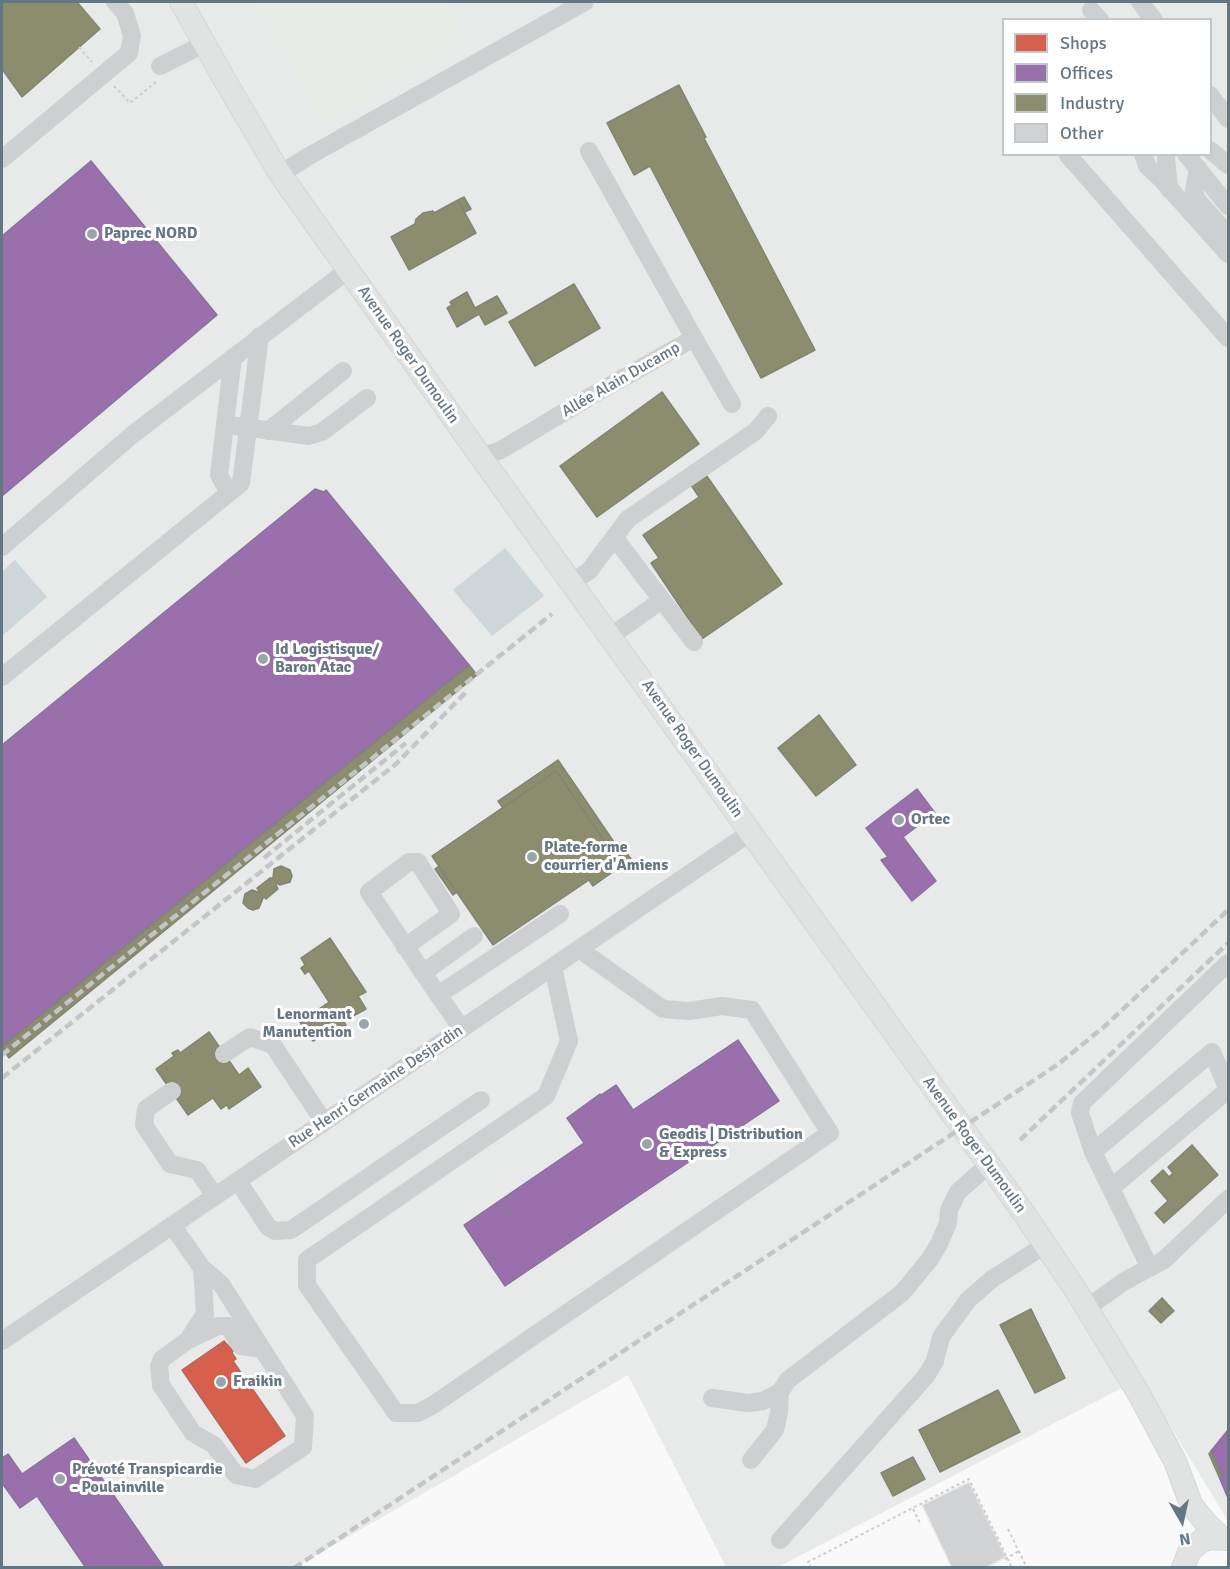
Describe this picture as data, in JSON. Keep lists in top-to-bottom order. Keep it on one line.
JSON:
{"streets":{"main road":["Avenue Roger Dumoulin"],"street":["Allée Alain Ducamp","Rue Henri Germaine Desjardin"]},"crossings":[["Avenue Roger Dumoulin","Allée Alain Ducamp"],["Avenue Roger Dumoulin","Rue Henri Germaine Desjardin"]],"places":["Paprec NORD","Id Logistisque/ Baron Atac","Ortec","Plate-forme courrier d'Amiens","Lenormant Manutention","Geodis | Distribution & Express","Fraikin","Prévoté Transpicardie - Poulainville"],"legend":["Shops","Offices","Industry","Other"],"north":"bottom"}
